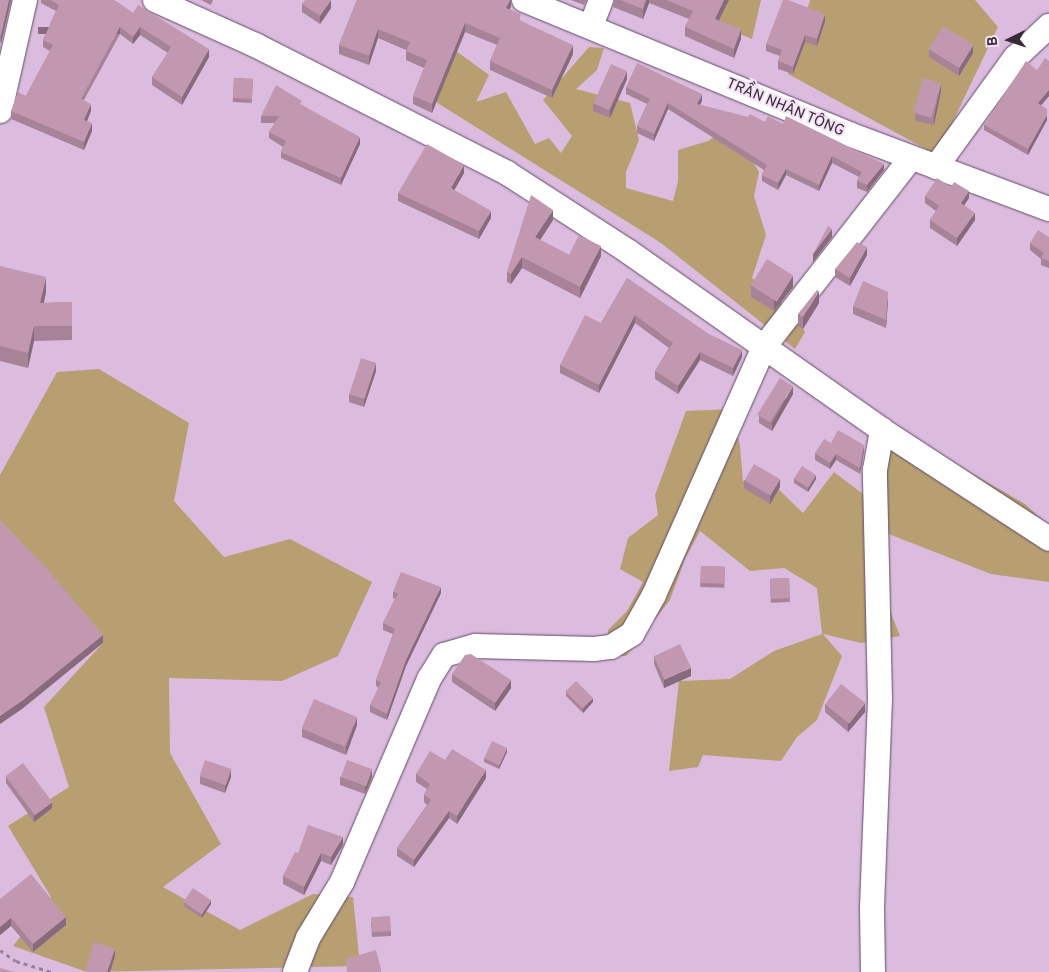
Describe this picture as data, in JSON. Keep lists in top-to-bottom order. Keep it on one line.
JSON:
{"streets":{"street":["TRẦN NHÂN TÔNG"]},"north":"left"}
